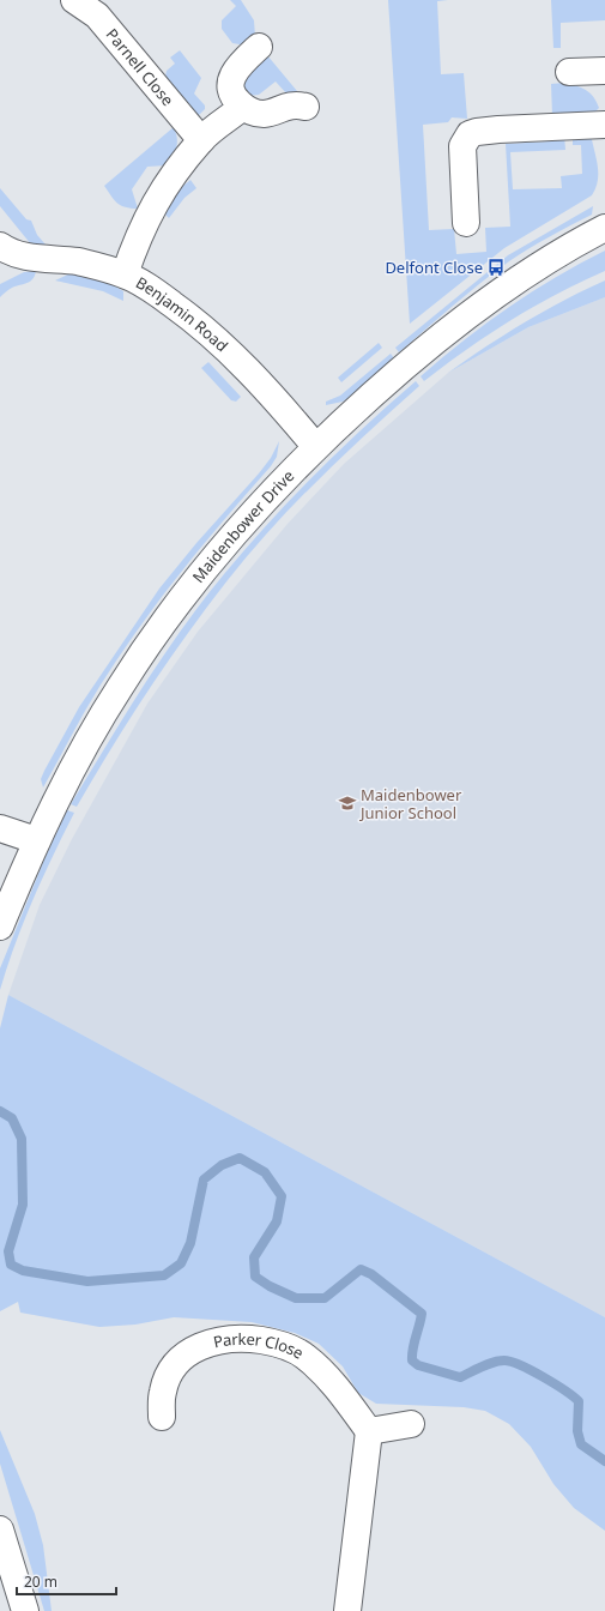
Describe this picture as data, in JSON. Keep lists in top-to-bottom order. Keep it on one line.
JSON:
{"streets":{"street":["Parnell Close","Benjamin Road","Maidenbower Drive","Parker Close"]},"crossings":[["Benjamin Road","Maidenbower Drive"]],"places":{"bus stop":["Delfont Close"],"school or university":["Maidenbower Junior School"]},"scale_bar":"20 m"}
